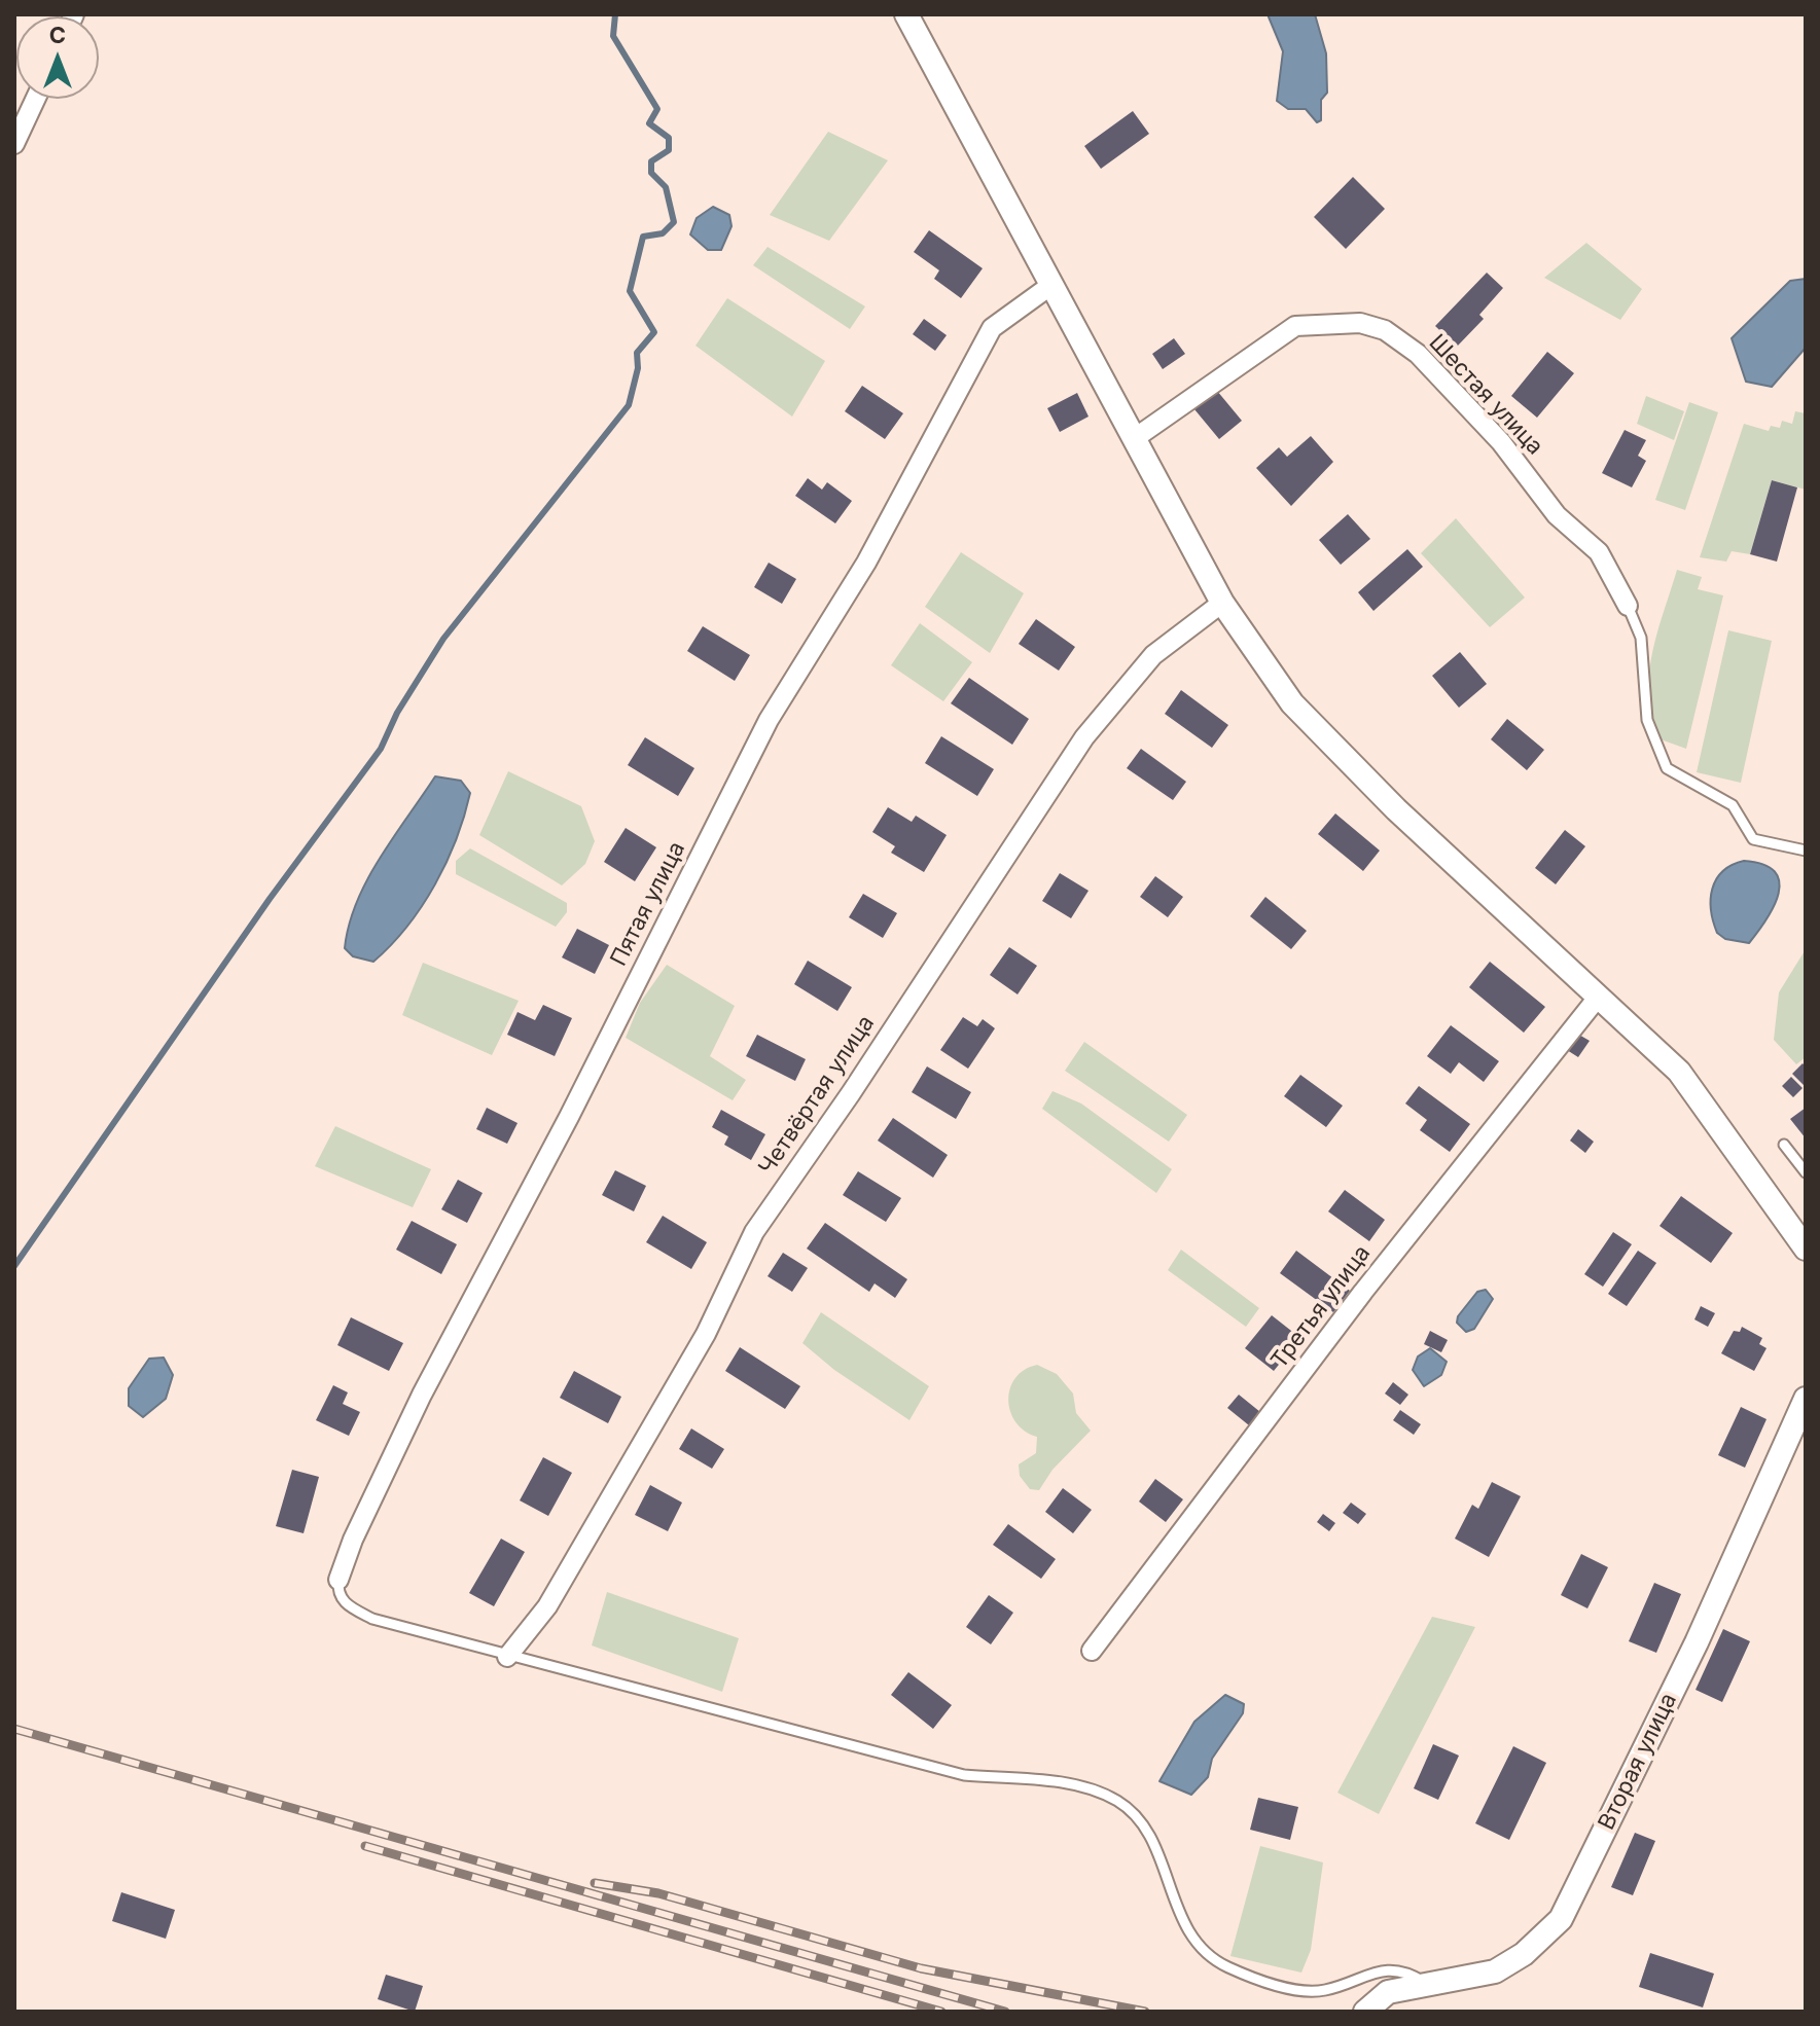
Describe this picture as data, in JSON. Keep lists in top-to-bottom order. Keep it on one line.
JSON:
{"streets":{"street":["Шестая улица","Пятая улица","Четвёртая улица","Третья улица","Вторая улица"]},"north":"top"}
